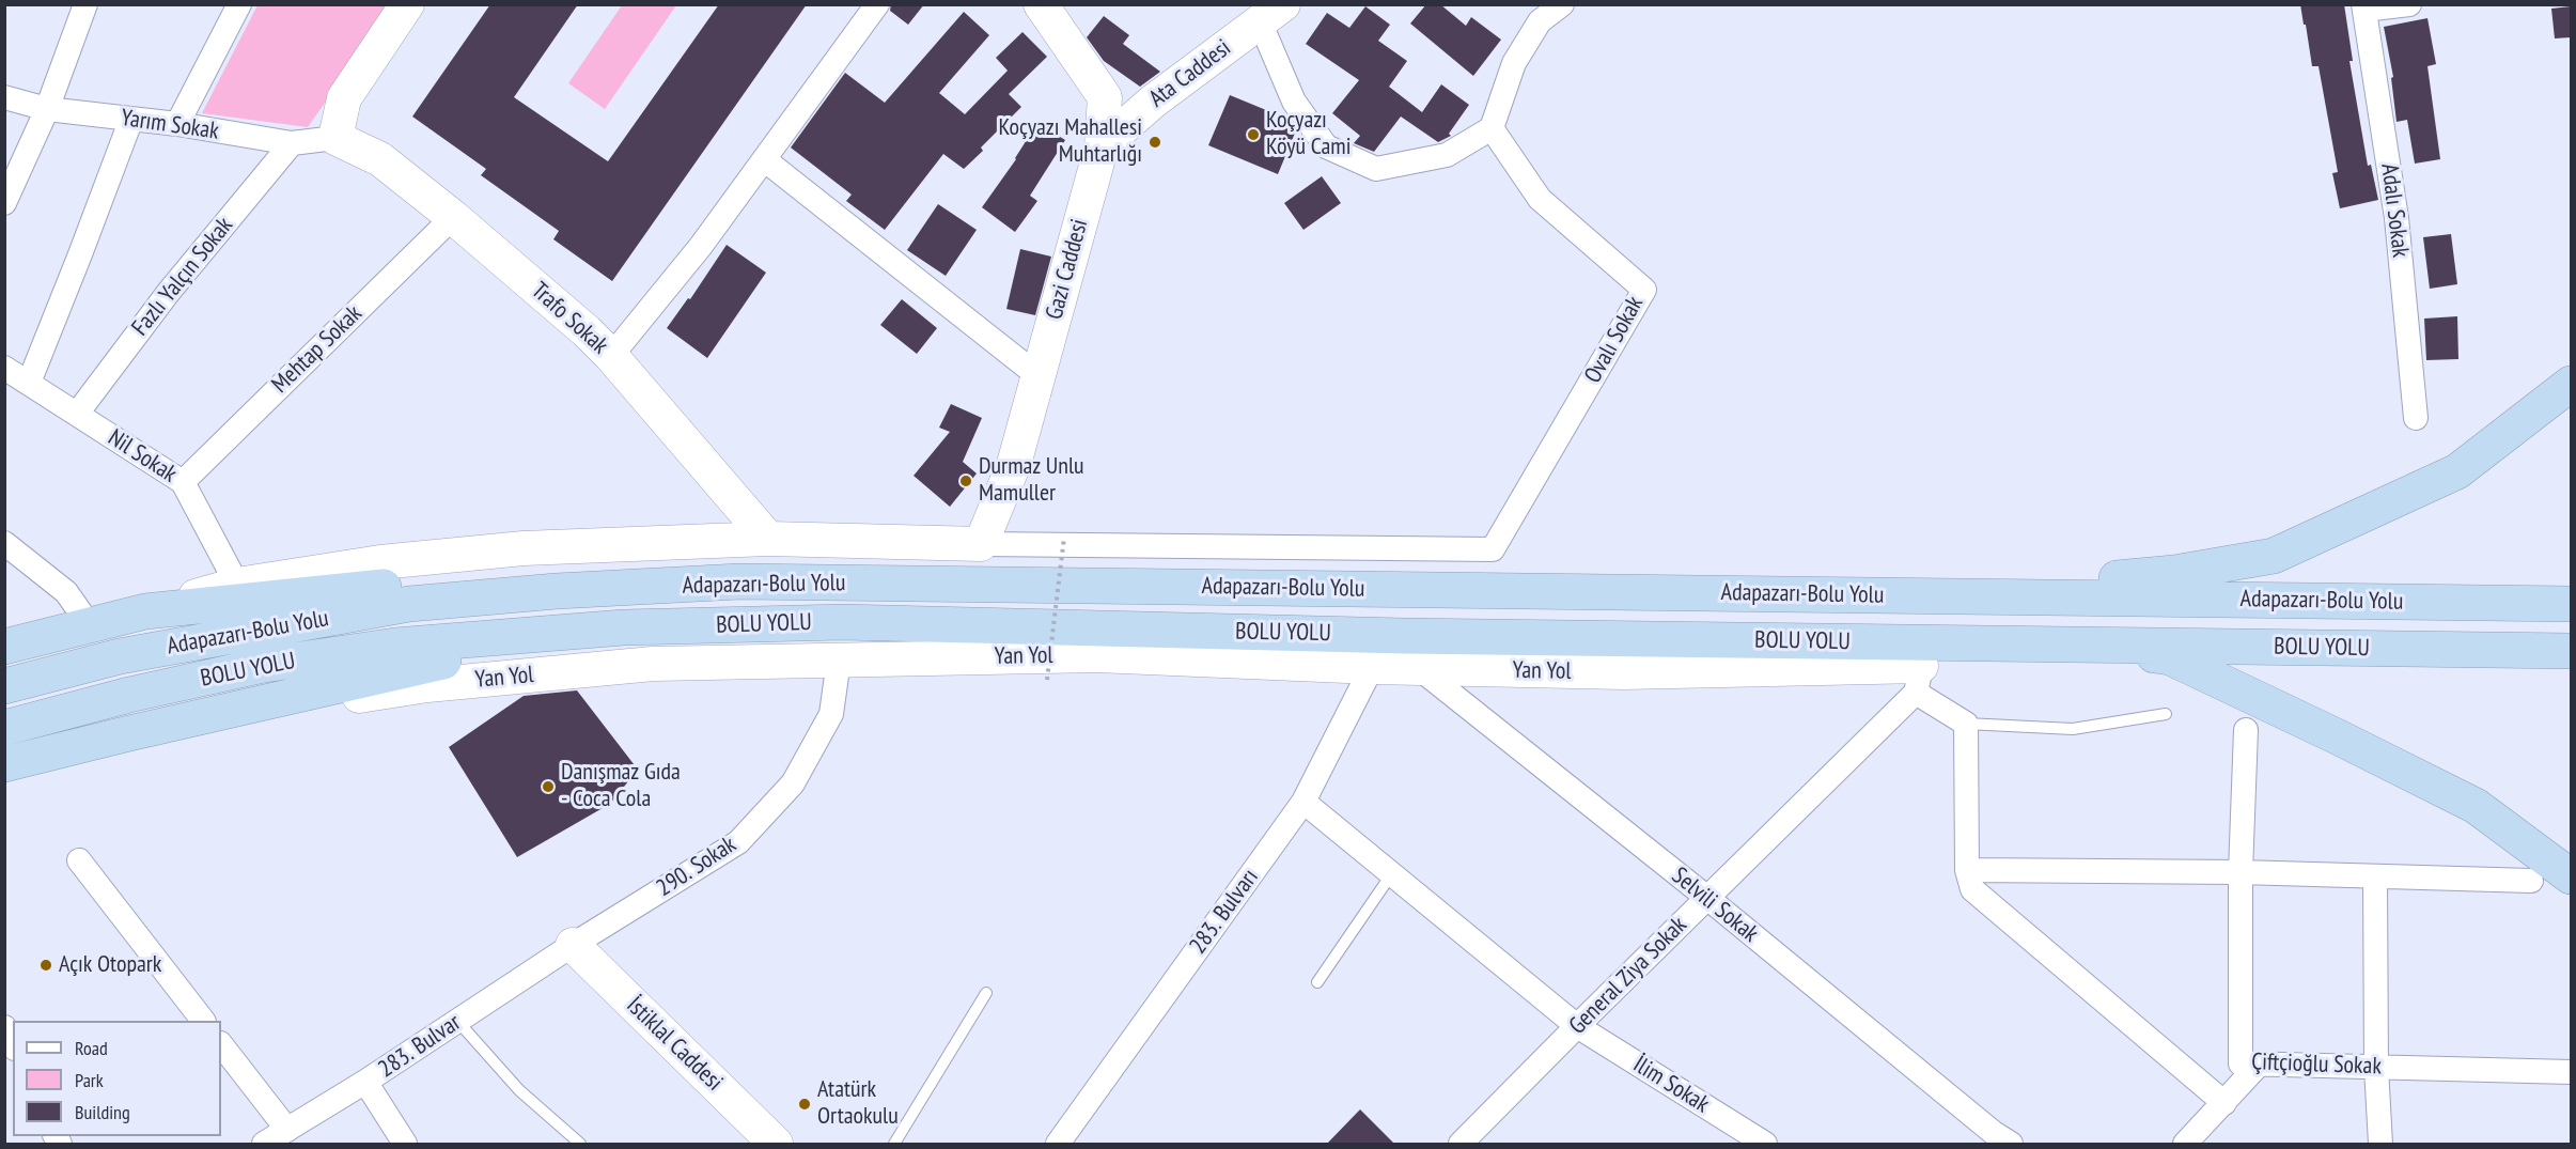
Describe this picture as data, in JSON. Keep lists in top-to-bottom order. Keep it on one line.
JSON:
{"streets":{"highway":["Adapazarı-Bolu Yolu","BOLU YOLU"],"street":["Ata Caddesi","Yarım Sokak","Adalı Sokak","Gazi Caddesi","Fazlı Yalçın Sokak","Trafo Sokak","Ovalı Sokak","Mehtap Sokak","Nil Sokak","Yan Yol","290. Sokak","Selvili Sokak","283. Bulvarı","General Ziya Sokak","İstiklal Caddesi","283. Bulvar","Çiftçioğlu Sokak","İlim Sokak"]},"crossings":[["Ata Caddesi","Gazi Caddesi"],["Yarım Sokak","Fazlı Yalçın Sokak"],["Yarım Sokak","Trafo Sokak"],["Gazi Caddesi","Ovalı Sokak"],["Fazlı Yalçın Sokak","Nil Sokak"],["Trafo Sokak","Mehtap Sokak"],["Mehtap Sokak","Nil Sokak"],["Yan Yol","290. Sokak"],["Yan Yol","Selvili Sokak"],["Yan Yol","283. Bulvarı"],["Yan Yol","General Ziya Sokak"],["290. Sokak","İstiklal Caddesi"],["290. Sokak","283. Bulvar"],["Selvili Sokak","General Ziya Sokak"],["283. Bulvarı","İlim Sokak"],["General Ziya Sokak","İlim Sokak"],["İstiklal Caddesi","283. Bulvar"]],"places":["Koçyazı Köyü Cami","Koçyazı Mahallesi Muhtarlığı","Durmaz Unlu Mamuller","Danışmaz Gıda - Coca Cola","Açık Otopark","Atatürk Ortaokulu"],"legend":["Road","Park","Building"]}
